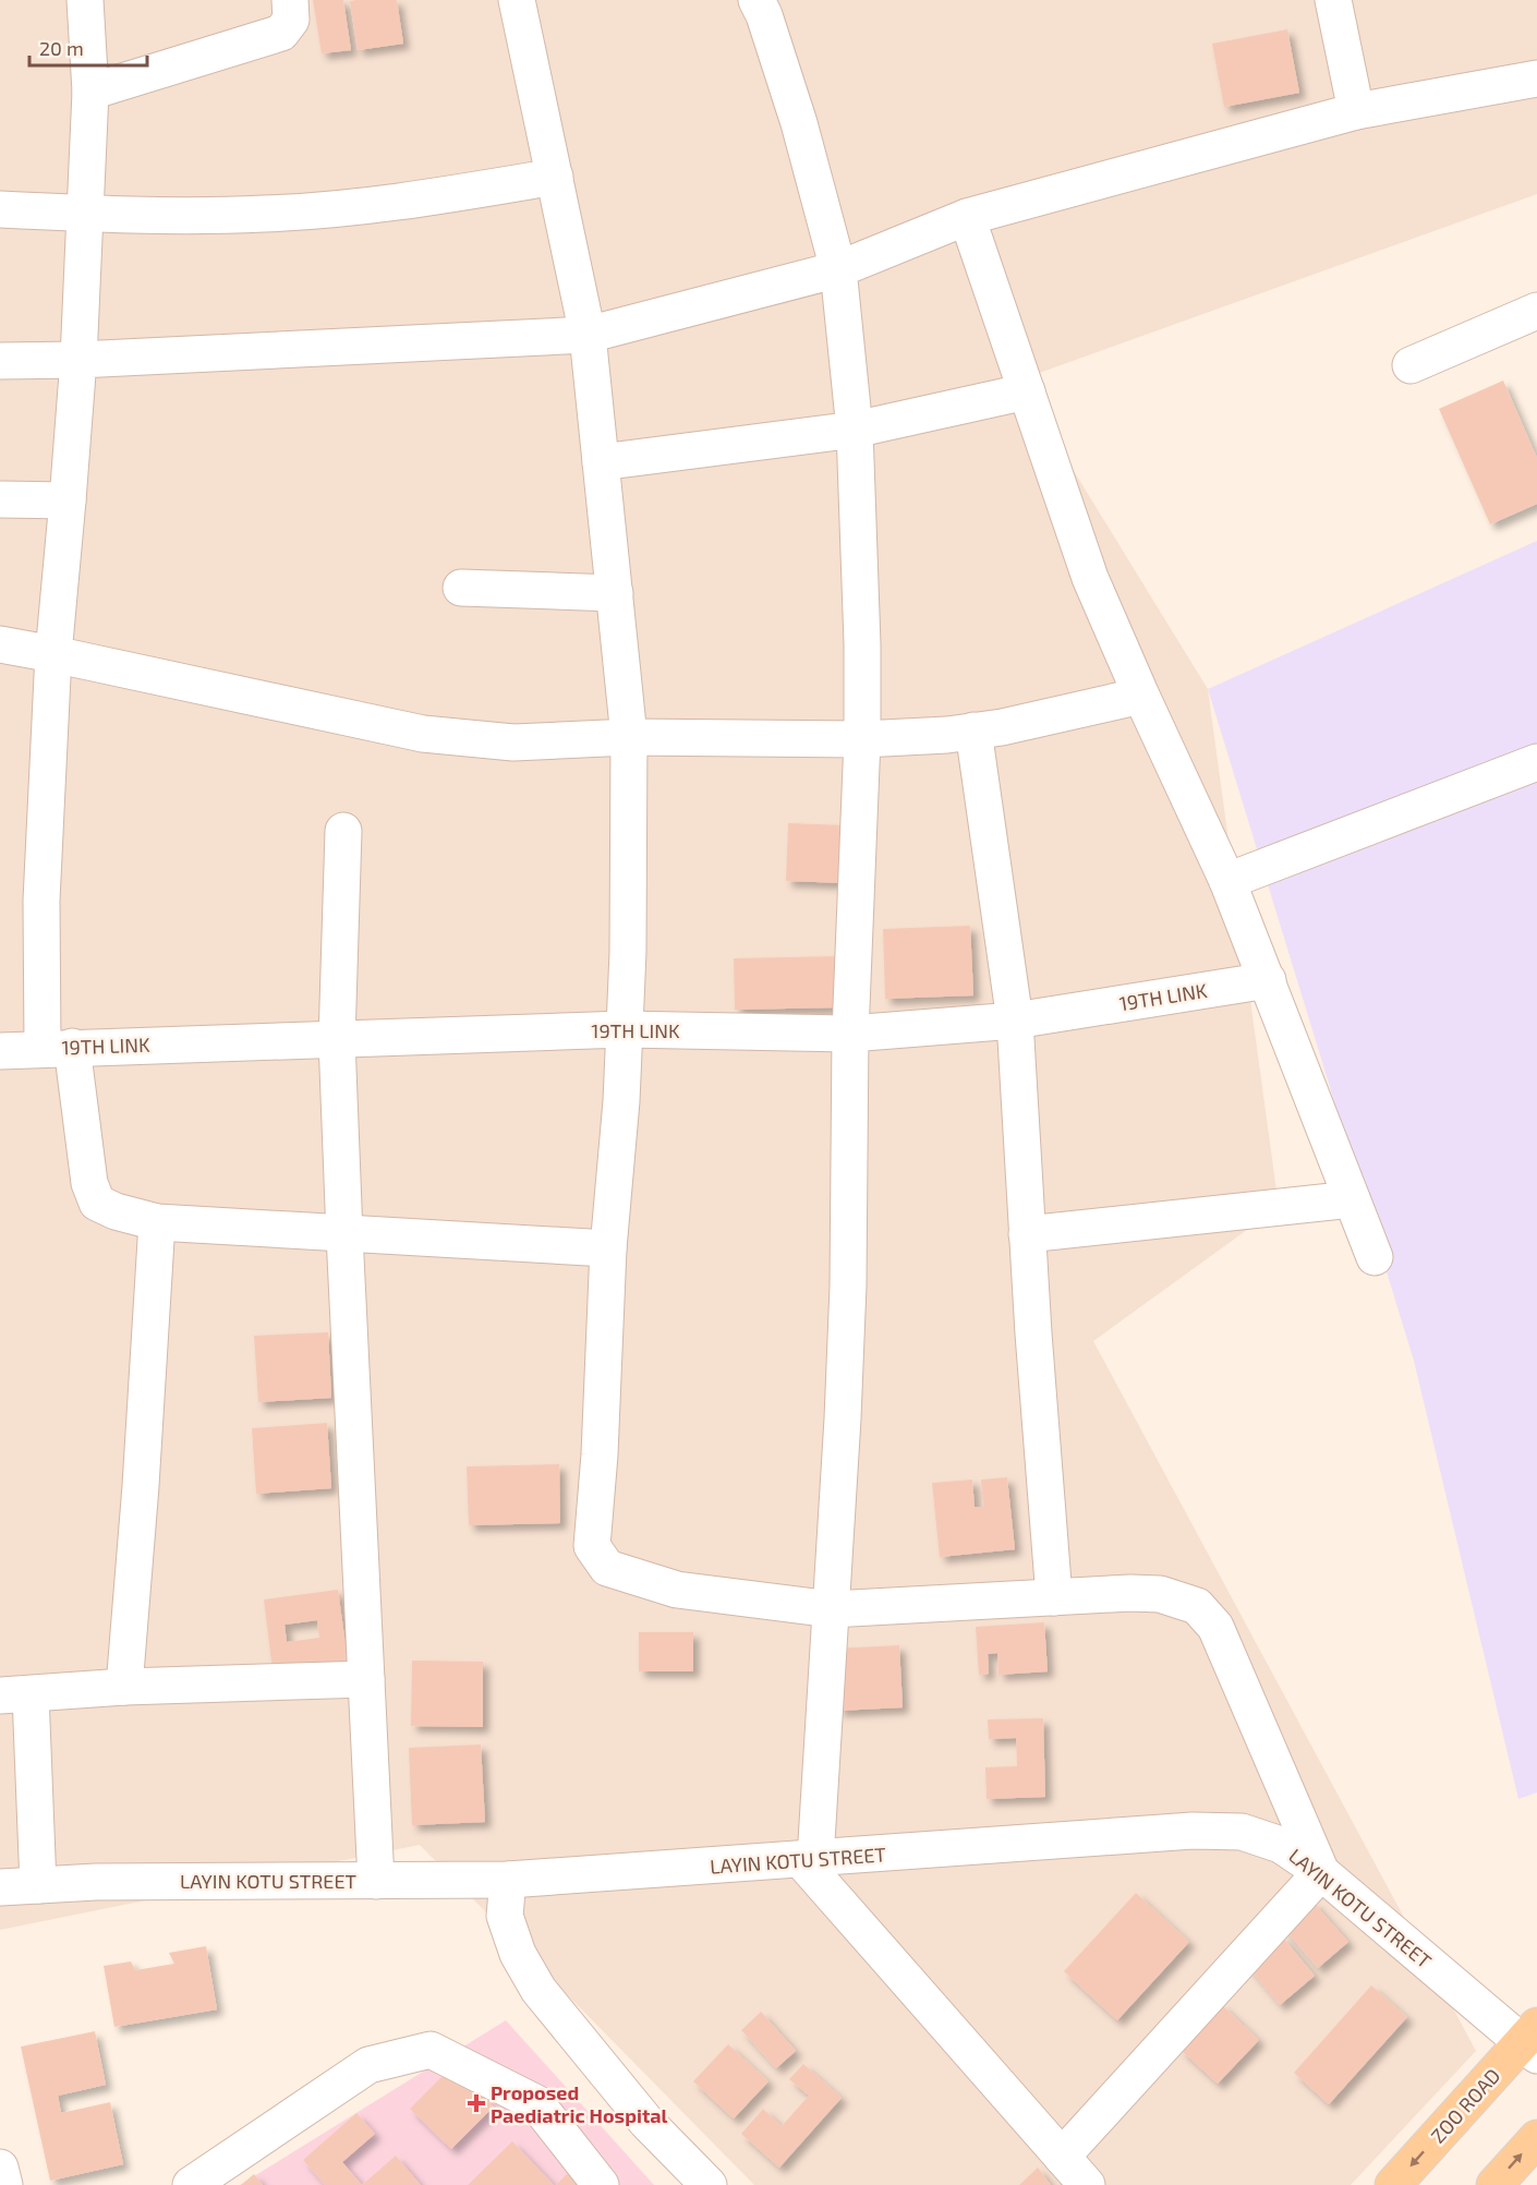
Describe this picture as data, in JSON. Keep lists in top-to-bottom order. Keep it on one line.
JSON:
{"streets":{"main road":["ZOO ROAD"],"street":["19TH LINK","LAYIN KOTU STREET"]},"crossings":[["LAYIN KOTU STREET","ZOO ROAD"]],"places":{"health":["Proposed Paediatric Hospital"]},"scale_bar":"20 m"}
